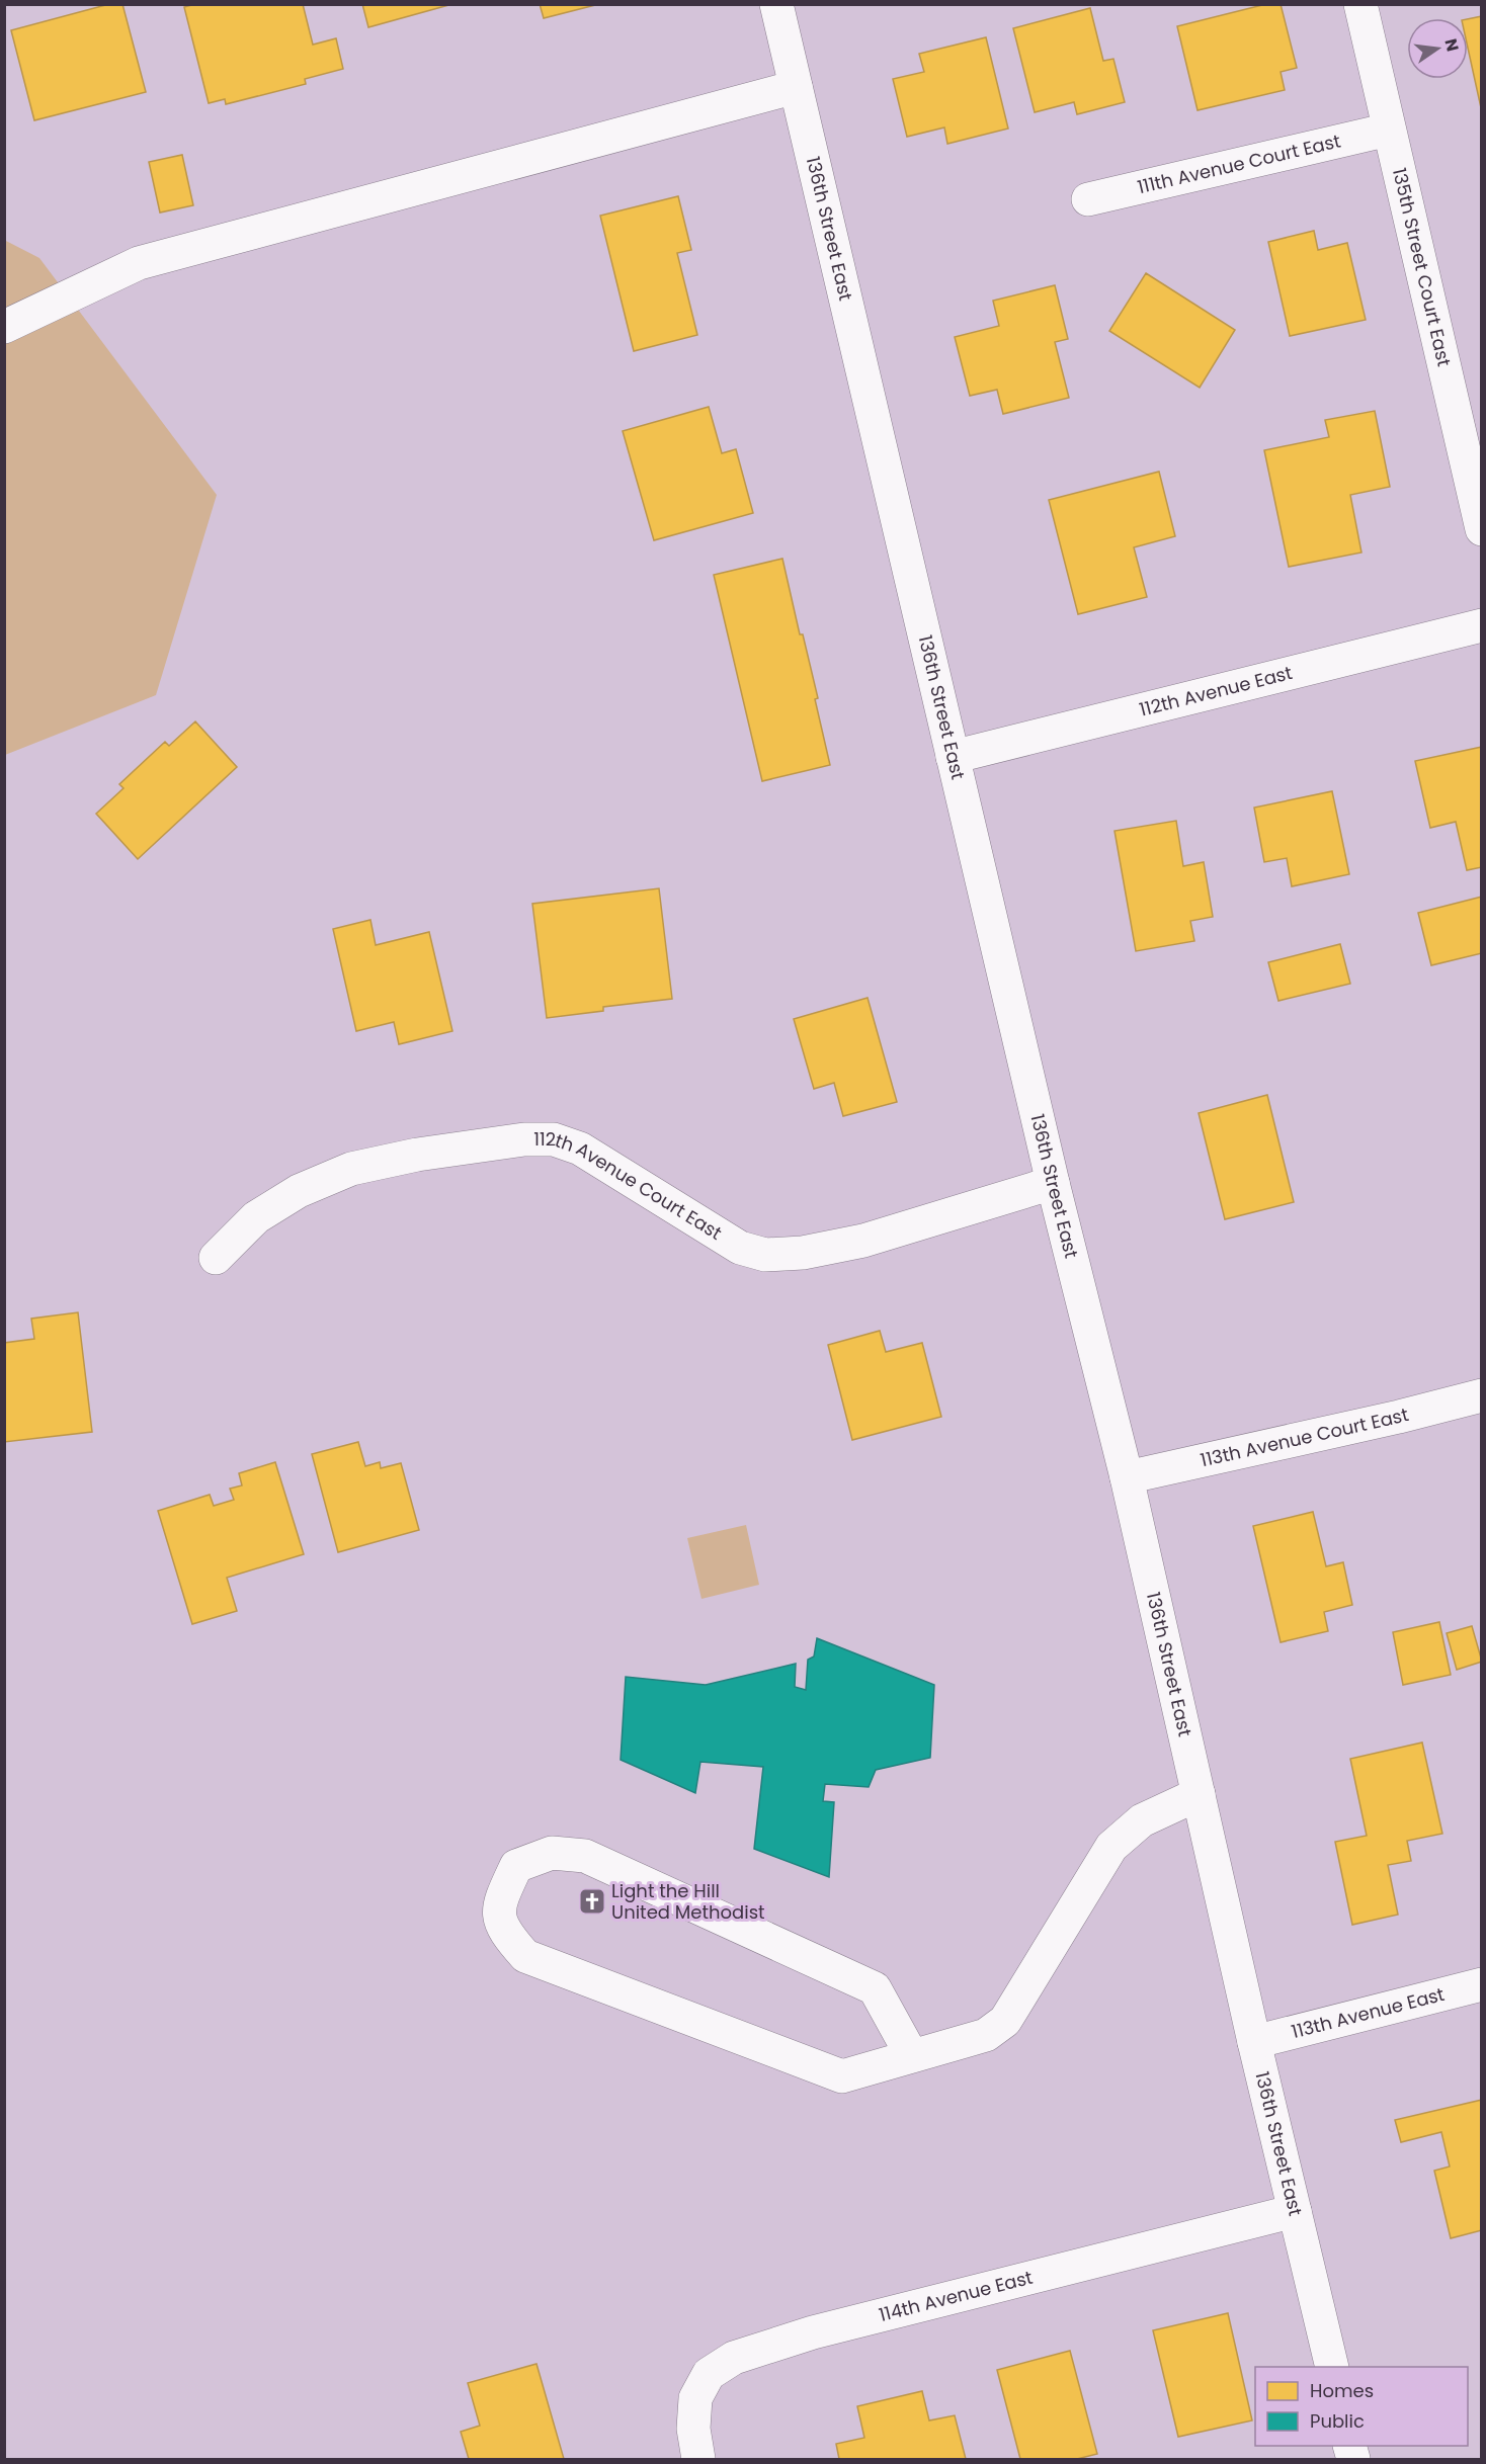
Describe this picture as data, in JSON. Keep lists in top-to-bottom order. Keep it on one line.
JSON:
{"streets":{"street":["111th Avenue Court East","136th Street East","135th Street Court East","112th Avenue East","112th Avenue Court East","113th Avenue Court East","113th Avenue East","114th Avenue East"]},"crossings":[["111th Avenue Court East","135th Street Court East"],["136th Street East","112th Avenue East"],["136th Street East","112th Avenue Court East"],["136th Street East","113th Avenue Court East"],["136th Street East","113th Avenue East"],["136th Street East","114th Avenue East"]],"places":{"church":["Light the Hill United Methodist"]},"legend":["Homes","Public"],"north":"right"}
